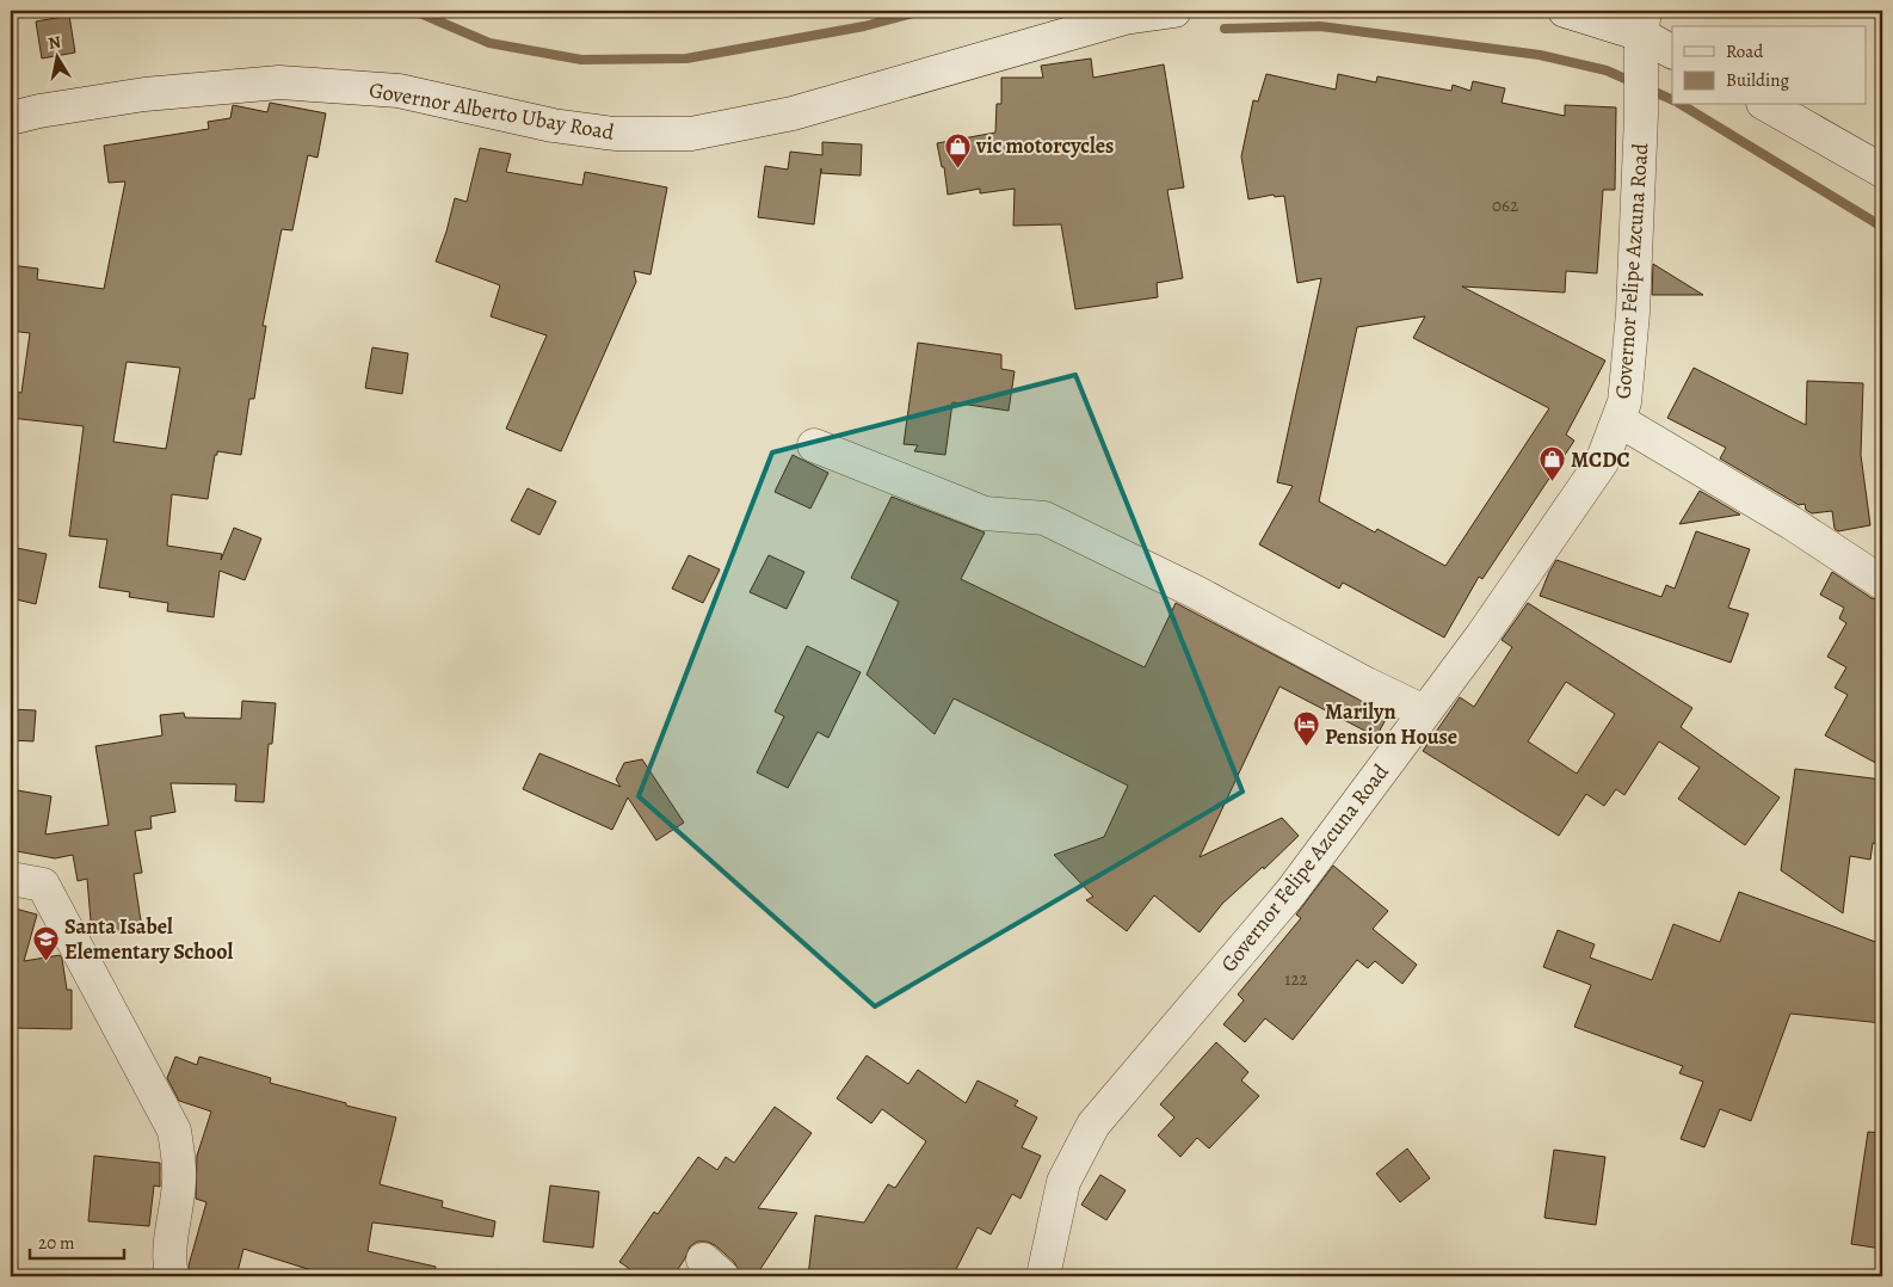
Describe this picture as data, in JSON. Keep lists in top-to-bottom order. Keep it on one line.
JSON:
{"streets":{"street":["Governor Alberto Ubay Road","Governor Felipe Azcuna Road"]},"places":{"shop":["vic motorcycles","MCDC"],"hotel":["Marilyn Pension House"],"school or university":["Santa Isabel Elementary School"]},"house_numbers":["062","122"],"legend":["Road","Building"],"scale_bar":"20 m","north":"top"}
